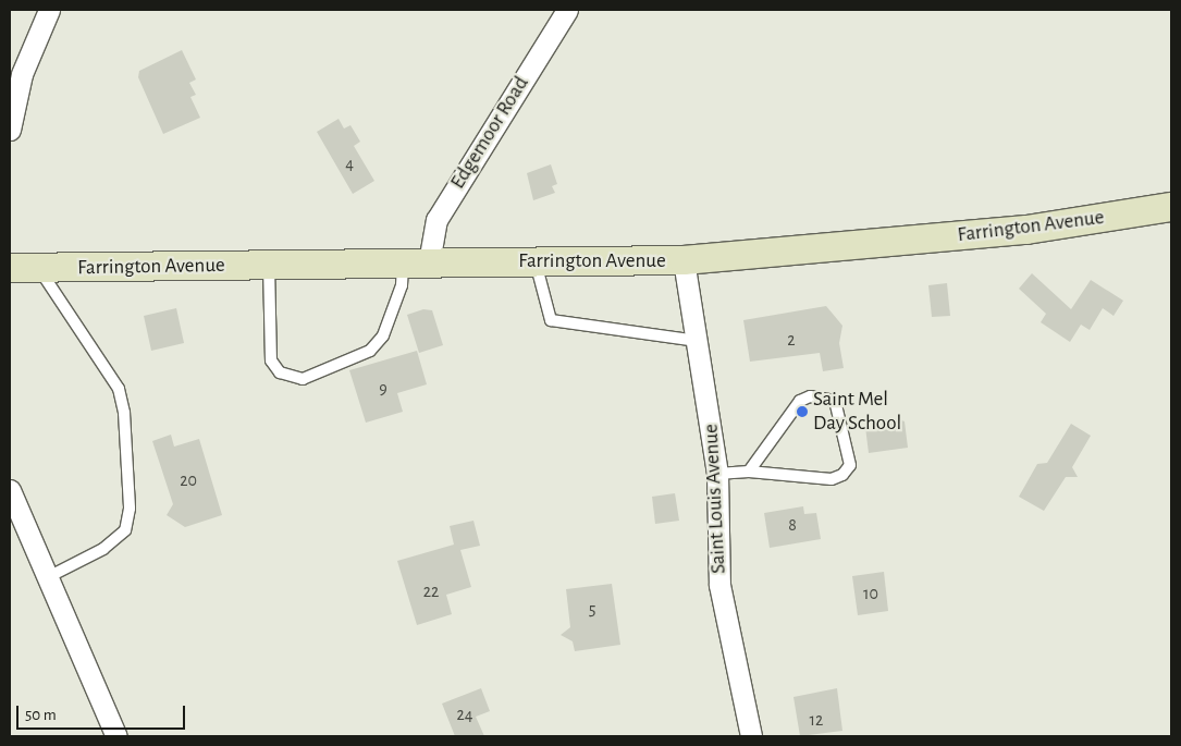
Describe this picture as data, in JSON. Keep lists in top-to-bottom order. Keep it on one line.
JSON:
{"streets":{"main road":["Farrington Avenue"],"street":["Edgemoor Road","Saint Louis Avenue"]},"crossings":[["Edgemoor Road","Farrington Avenue"],["Farrington Avenue","Saint Louis Avenue"]],"places":["Saint Mel Day School"],"house_numbers":["4","2","9","20","8","22","10","5","24","12"],"scale_bar":"50 m"}
